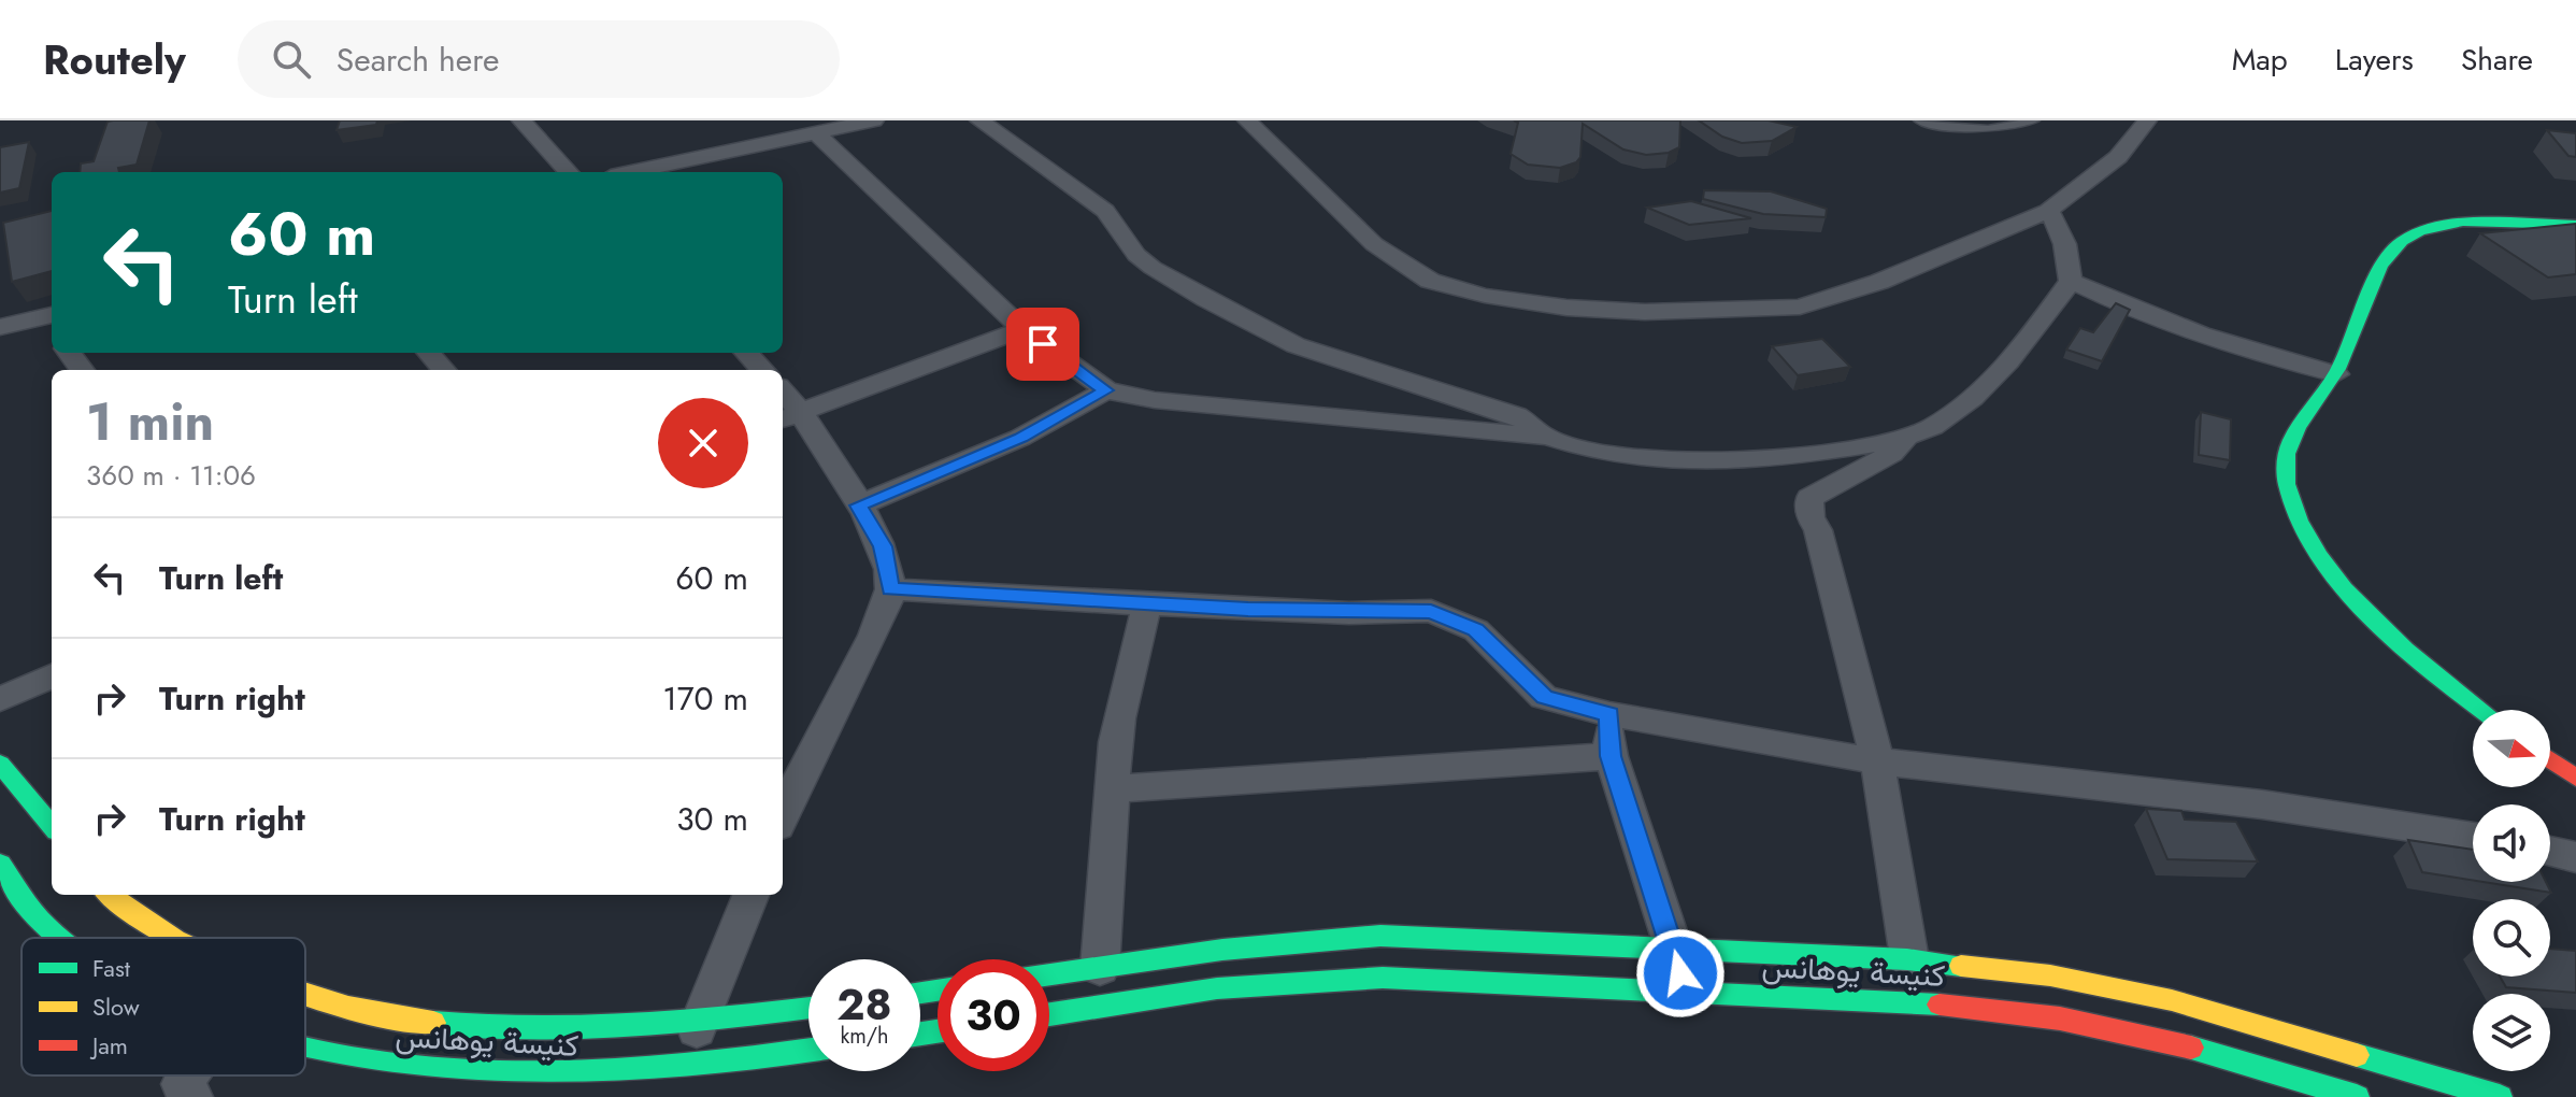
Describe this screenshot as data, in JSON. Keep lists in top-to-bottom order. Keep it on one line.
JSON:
{"streets":{"street":["كنيسة يوهانس"]},"legend":["Fast","Slow","Jam"],"north":"right","page":{"header":"Routely","search":"Search here","nav":["Map","Layers","Share"],"turn":["60 m","Turn left"],"heading":["1 min","360 m · 11:06"],"list":[{"name":"Turn left","value":"60 m"},{"name":"Turn right","value":"170 m"},{"name":"Turn right","value":"30 m"}],"speed":"28 km/h","limit":"30"}}
